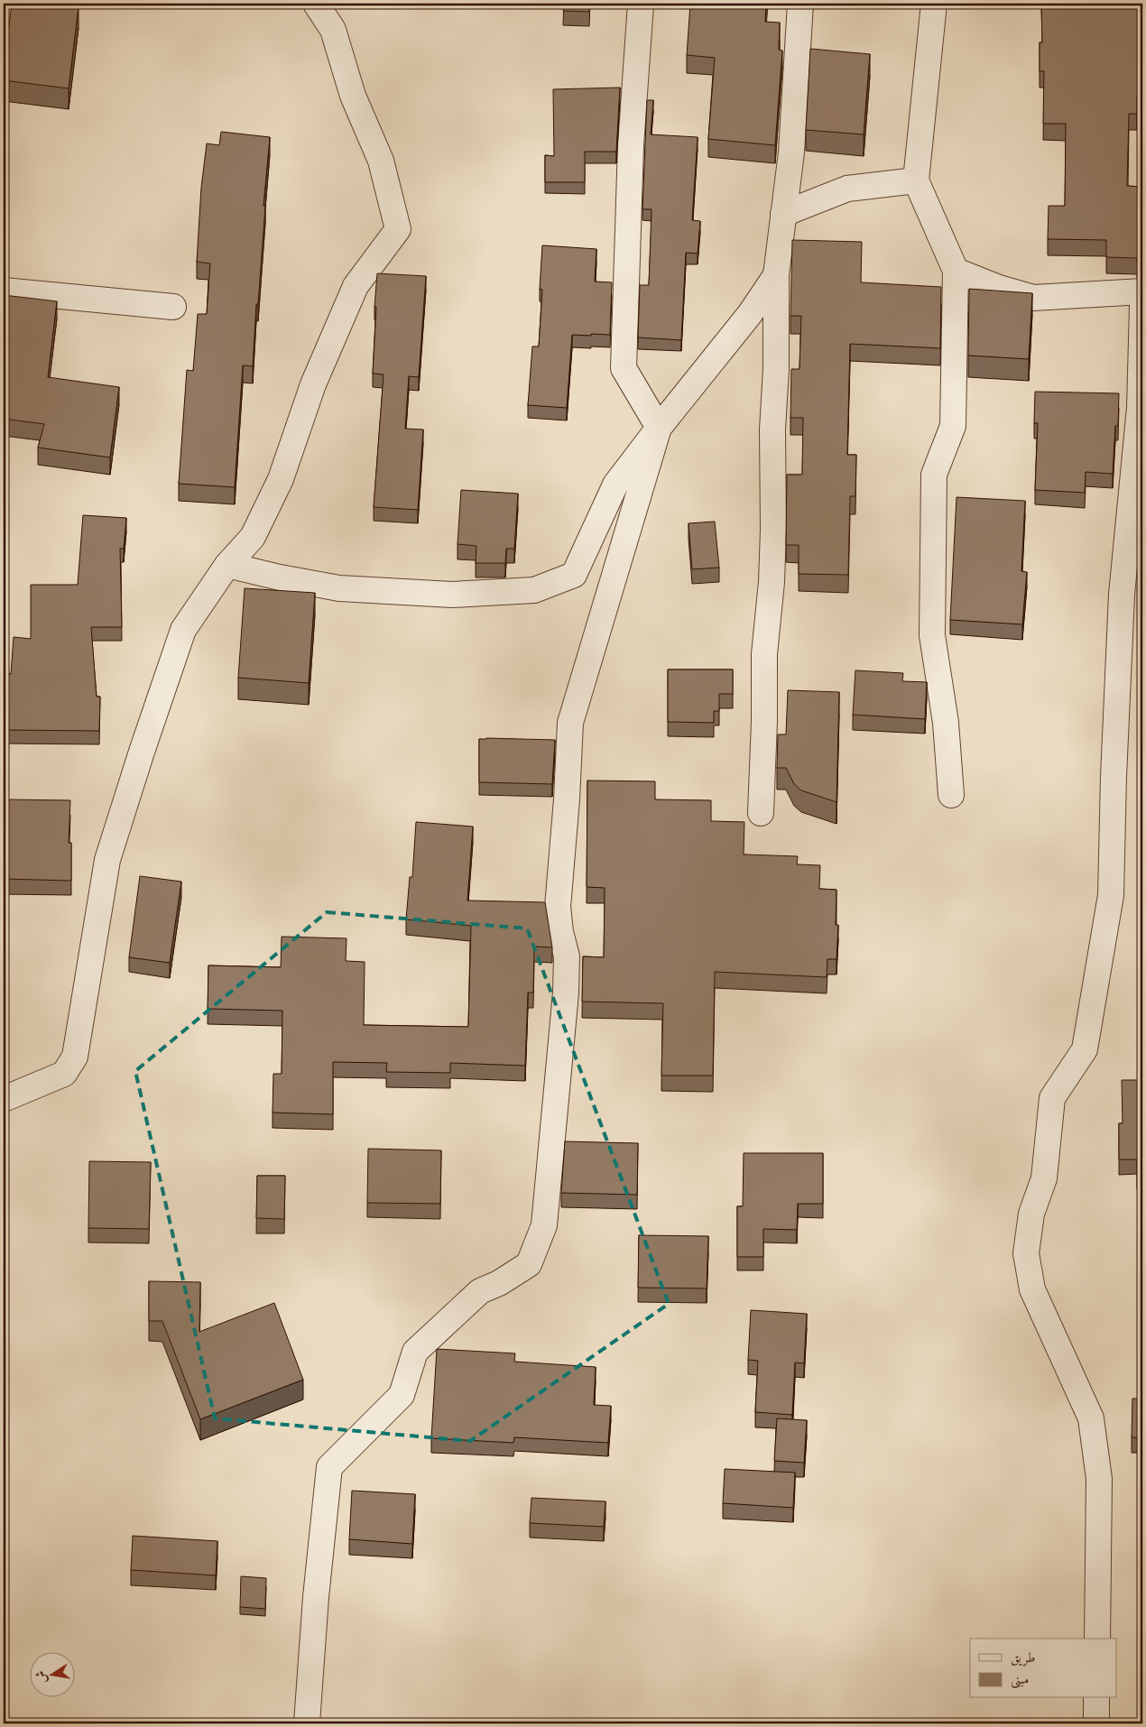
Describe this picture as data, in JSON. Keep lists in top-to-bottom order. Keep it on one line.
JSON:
{"legend":["طريق","مبنى"],"north":"left"}
